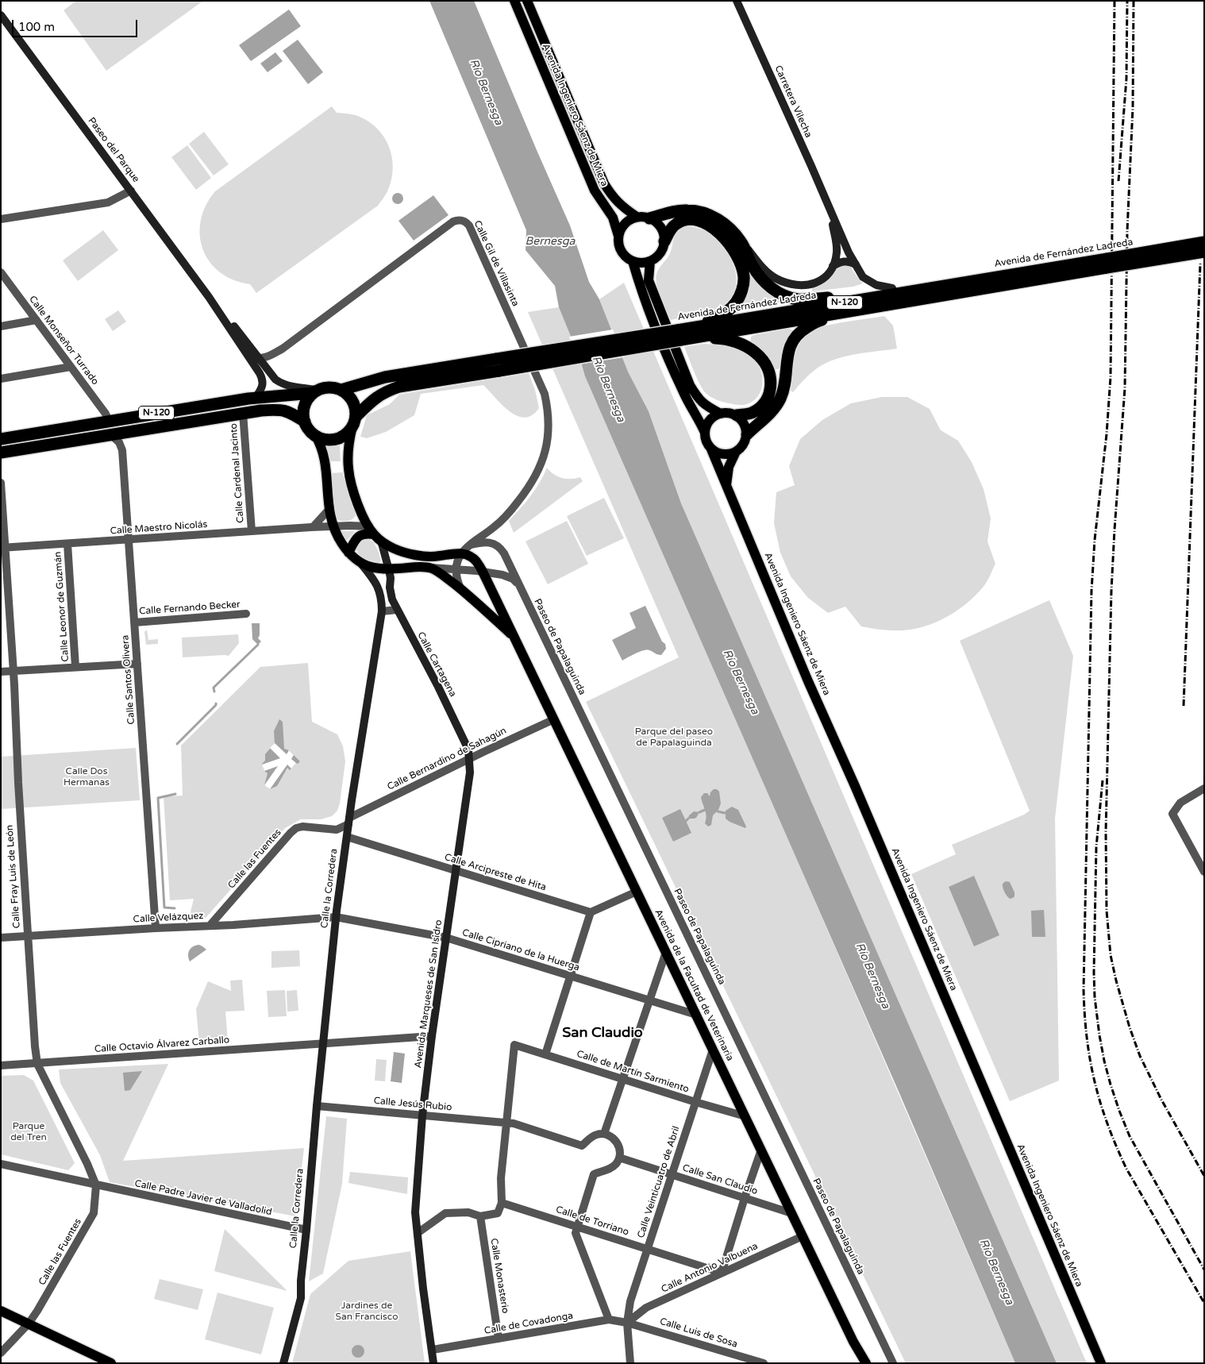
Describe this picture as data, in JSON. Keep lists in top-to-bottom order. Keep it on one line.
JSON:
{"streets":{"highway":["Avenida de Fernández Ladreda","N-120"],"main road":["Carretera Vilecha","Avenida Ingeniero Sáenz de Miera","Paseo del Parque","Calle Cartagena","Calle la Corredera","Avenida de la Facultad de Veterinaria","Avenida Marqueses de San Isidro"],"street":["Calle Gil de Villasinta","Calle Monseñor Turrado","Calle Cardenal Jacinto","Calle Maestro Nicolás","Calle Leonor de Guzmán","Calle Fernando Becker","Paseo de Papalaguinda","Calle Santos Olivera","Calle Bernardino de Sahagún","Calle las Fuentes","Calle Arcipreste de Hita","Calle Fray Luis de León","Calle Velázquez","Calle Cipriano de la Huerga","Calle Octavio Álvarez Carballo","Calle de Martín Sarmiento","Calle Jesús Rubio","Calle San Claudio","Calle Veinticuatro de Abril","Calle Padre Javier de Valladolid","Calle de Torriano","Calle Antonio Valbuena","Calle Monasterio","Calle de Covadonga","Calle Luis de Sosa"]},"crossings":[["Paseo del Parque","Avenida de Fernández Ladreda"],["Paseo del Parque","Calle Gil de Villasinta"],["Paseo del Parque","N-120"],["Paseo del Parque","Calle la Corredera"],["Avenida de Fernández Ladreda","N-120"],["Avenida de Fernández Ladreda","Calle la Corredera"],["Calle Gil de Villasinta","Paseo de Papalaguinda"],["Calle Gil de Villasinta","Avenida de la Facultad de Veterinaria"],["N-120","Calle Monseñor Turrado"],["N-120","Calle Cardenal Jacinto"],["N-120","Calle Santos Olivera"],["N-120","Calle la Corredera"],["Calle Cardenal Jacinto","Calle Maestro Nicolás"],["Calle Maestro Nicolás","Calle Leonor de Guzmán"],["Calle Maestro Nicolás","Calle Cartagena"],["Calle Maestro Nicolás","Calle Santos Olivera"],["Calle Maestro Nicolás","Calle Fray Luis de León"],["Calle Maestro Nicolás","Calle la Corredera"],["Calle Fernando Becker","Calle Santos Olivera"],["Calle Cartagena","Calle Bernardino de Sahagún"],["Calle Cartagena","Avenida Marqueses de San Isidro"],["Calle Santos Olivera","Calle Velázquez"],["Calle Bernardino de Sahagún","Calle las Fuentes"],["Calle Bernardino de Sahagún","Calle la Corredera"],["Calle Bernardino de Sahagún","Avenida de la Facultad de Veterinaria"],["Calle Bernardino de Sahagún","Avenida Marqueses de San Isidro"],["Calle las Fuentes","Calle Fray Luis de León"],["Calle las Fuentes","Calle la Corredera"],["Calle las Fuentes","Calle Velázquez"],["Calle las Fuentes","Calle Padre Javier de Valladolid"],["Calle Arcipreste de Hita","Calle la Corredera"],["Calle Arcipreste de Hita","Avenida Marqueses de San Isidro"],["Calle Fray Luis de León","Calle Velázquez"],["Calle Fray Luis de León","Calle Octavio Álvarez Carballo"],["Calle Fray Luis de León","Calle Padre Javier de Valladolid"],["Calle la Corredera","Calle Velázquez"],["Calle la Corredera","Calle Cipriano de la Huerga"],["Calle la Corredera","Calle Octavio Álvarez Carballo"],["Calle la Corredera","Calle Jesús Rubio"],["Calle la Corredera","Calle Padre Javier de Valladolid"],["Calle Velázquez","Calle Cipriano de la Huerga"],["Calle Cipriano de la Huerga","Avenida de la Facultad de Veterinaria"],["Calle Cipriano de la Huerga","Avenida Marqueses de San Isidro"],["Avenida de la Facultad de Veterinaria","Calle de Martín Sarmiento"],["Avenida de la Facultad de Veterinaria","Calle San Claudio"],["Avenida de la Facultad de Veterinaria","Calle Veinticuatro de Abril"],["Avenida de la Facultad de Veterinaria","Calle Antonio Valbuena"],["Avenida Marqueses de San Isidro","Calle Jesús Rubio"],["Avenida Marqueses de San Isidro","Calle de Covadonga"],["Calle de Martín Sarmiento","Calle Jesús Rubio"],["Calle de Martín Sarmiento","Calle Veinticuatro de Abril"],["Calle San Claudio","Calle Veinticuatro de Abril"],["Calle Veinticuatro de Abril","Calle de Torriano"],["Calle Veinticuatro de Abril","Calle Antonio Valbuena"],["Calle Veinticuatro de Abril","Calle de Covadonga"],["Calle Veinticuatro de Abril","Calle Luis de Sosa"],["Calle de Torriano","Calle Antonio Valbuena"],["Calle Antonio Valbuena","Calle de Covadonga"],["Calle Antonio Valbuena","Calle Luis de Sosa"],["Calle Monasterio","Calle de Covadonga"],["Calle de Covadonga","Calle Luis de Sosa"]],"districts":["San Claudio"],"water":["Río Bernesga","Bernesga"],"parks":["Parque del paseo de Papalaguinda","Calle Dos Hermanas","Parque del Tren","Jardines de San Francisco"],"scale_bar":"100 m"}
